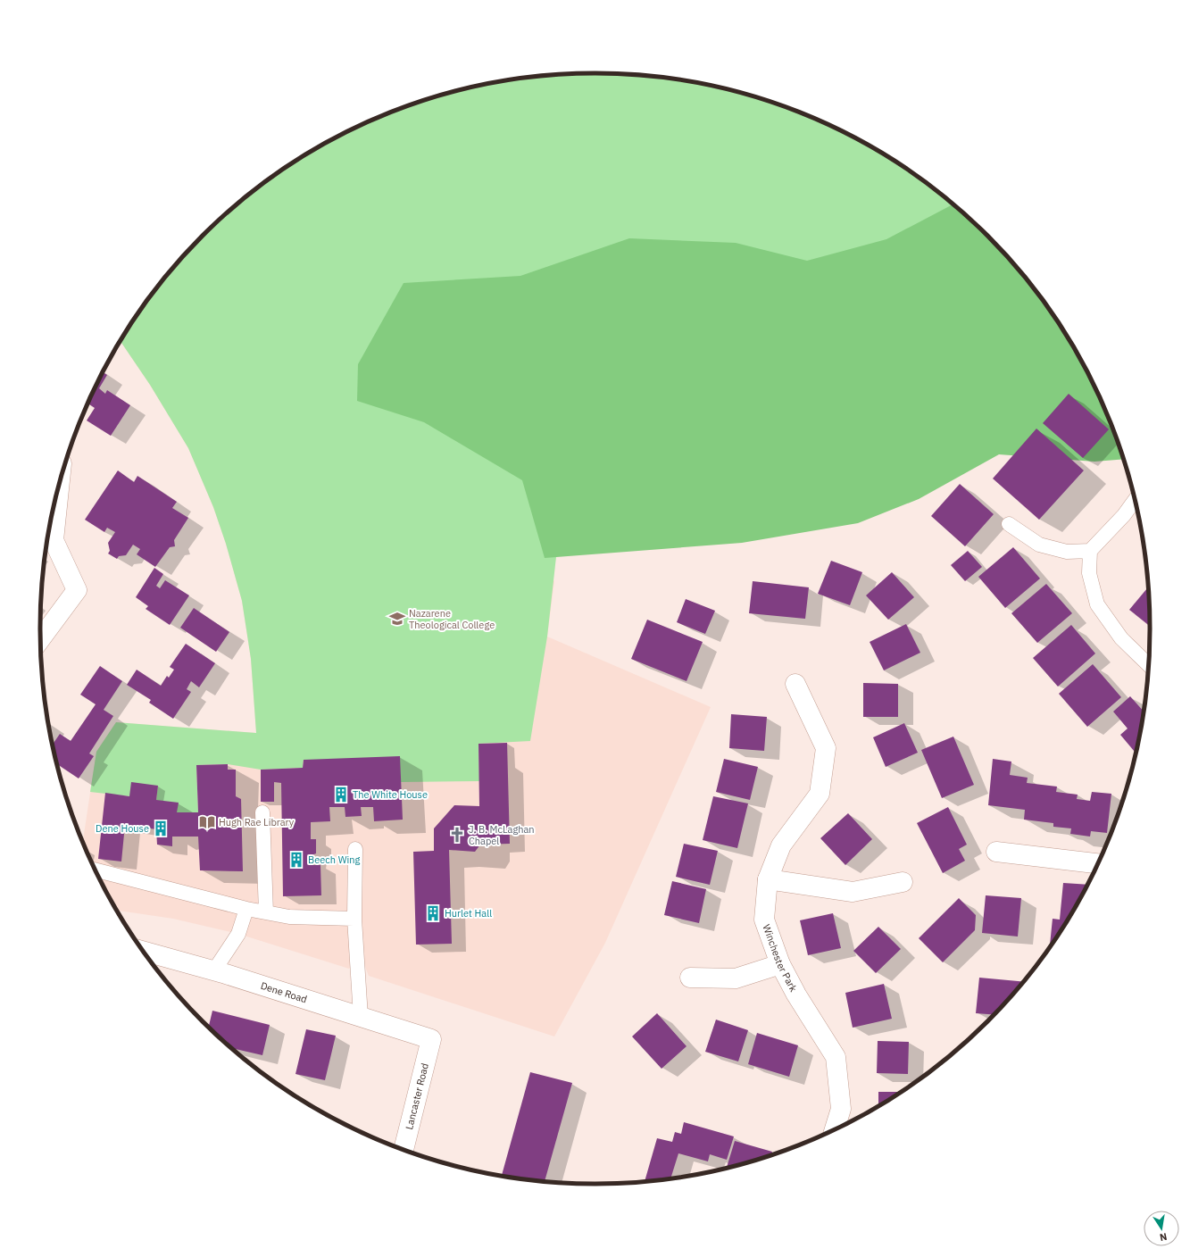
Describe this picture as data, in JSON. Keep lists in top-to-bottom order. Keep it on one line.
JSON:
{"streets":{"street":["Winchester Park","Dene Road","Lancaster Road"]},"crossings":[["Dene Road","Lancaster Road"]],"places":{"school or university":["Nazarene Theological College"],"building":["The White House","Dene House","Beech Wing","Hurlet Hall"],"library":["Hugh Rae Library"],"church":["J. B. McLaghan Chapel"]},"north":"bottom"}
